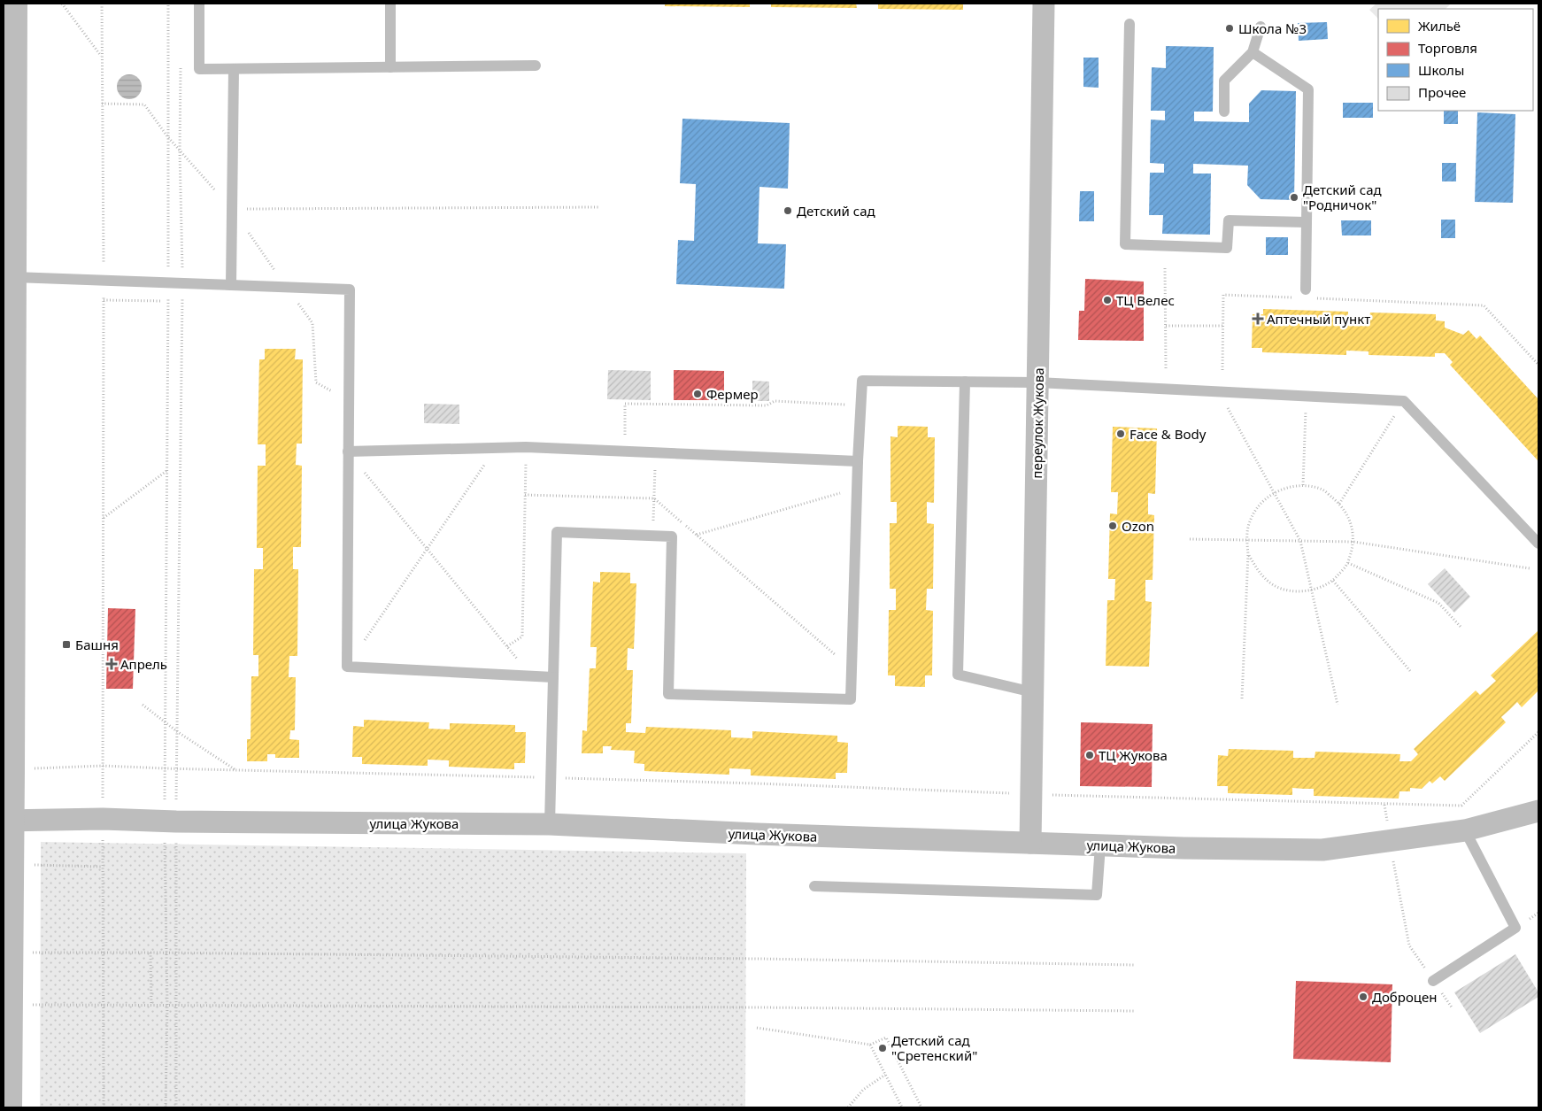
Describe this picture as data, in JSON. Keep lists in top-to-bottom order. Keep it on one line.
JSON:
{"streets":{"street":["переулок Жукова","улица Жукова"]},"crossings":[["переулок Жукова","улица Жукова"]],"places":{"other":["Школа №3","Детский сад \"Родничок\"","Детский сад","ТЦ Велес","Фермер","Face & Body","Ozon","ТЦ Жукова","Доброцен","Детский сад \"Сретенский\""],"health":["Аптечный пункт","Апрель"],"transit":["Башня"]},"legend":["Жильё","Торговля","Школы","Прочее"]}
